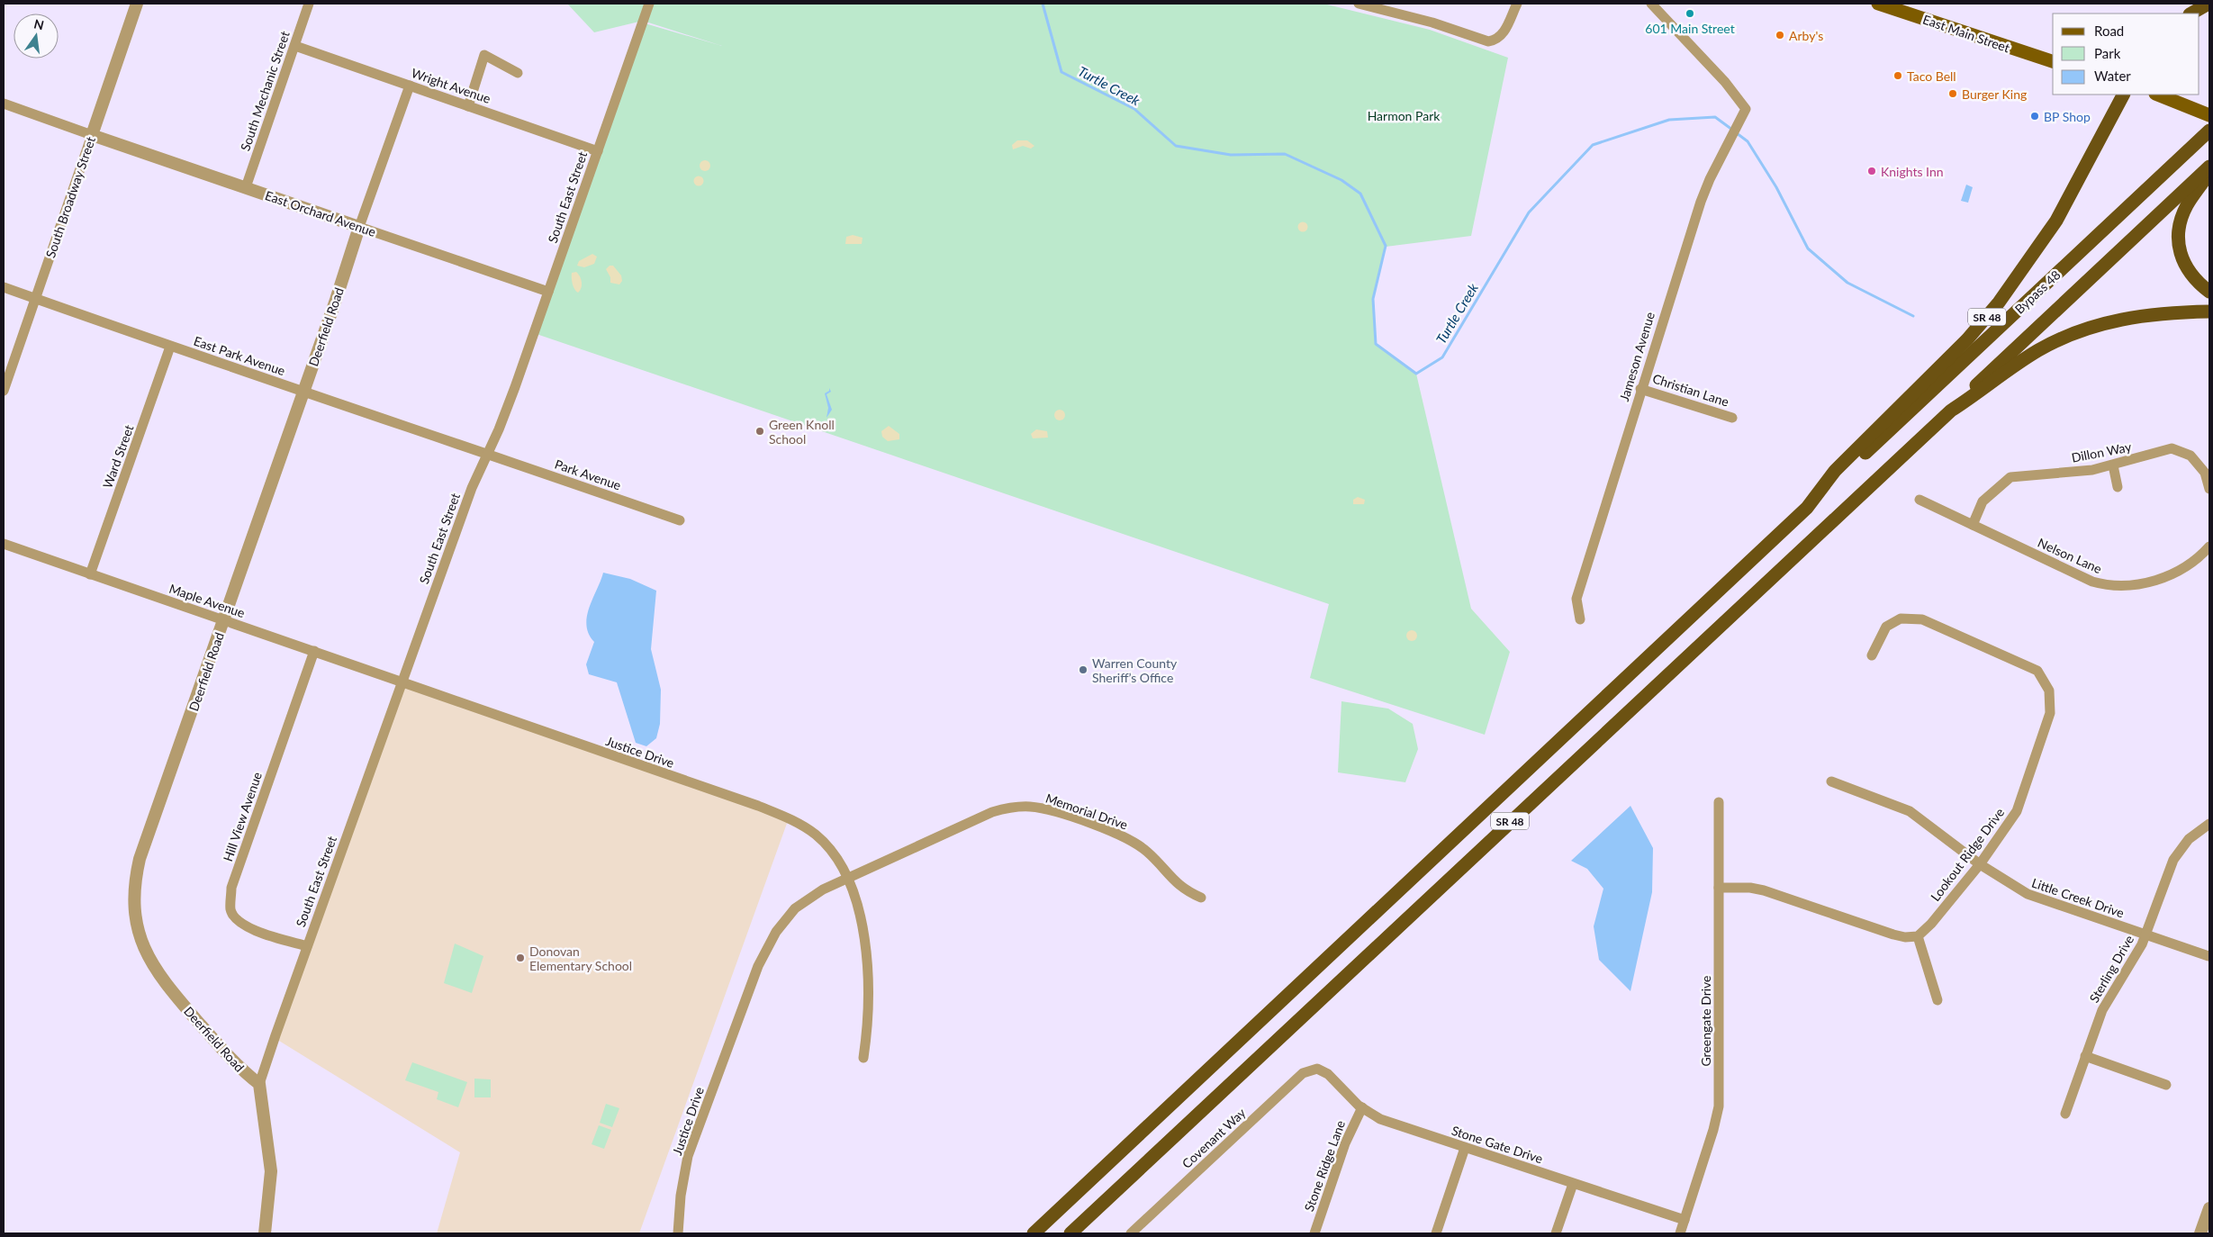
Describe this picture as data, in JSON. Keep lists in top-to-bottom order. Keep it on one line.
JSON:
{"streets":{"highway":["Bypass 48","SR 48"],"main road":["East Main Street"],"street":["Wright Avenue","South Mechanic Street","South Broadway Street","South East Street","East Orchard Avenue","Deerfield Road","East Park Avenue","Jameson Avenue","Christian Lane","Dillon Way","Ward Street","Park Avenue","Nelson Lane","Maple Avenue","Justice Drive","Memorial Drive","Hill View Avenue","Lookout Ridge Drive","Little Creek Drive","Sterling Drive","Greengate Drive","Covenant Way","Stone Gate Drive","Stone Ridge Lane"]},"crossings":[["Wright Avenue","South Mechanic Street"],["Wright Avenue","South East Street"],["Wright Avenue","Deerfield Road"],["South Mechanic Street","East Orchard Avenue"],["South Broadway Street","East Orchard Avenue"],["South Broadway Street","East Park Avenue"],["South East Street","East Orchard Avenue"],["South East Street","Deerfield Road"],["South East Street","East Park Avenue"],["South East Street","Park Avenue"],["South East Street","Maple Avenue"],["South East Street","Justice Drive"],["South East Street","Hill View Avenue"],["East Orchard Avenue","Deerfield Road"],["Bypass 48","SR 48"],["Deerfield Road","East Park Avenue"],["Deerfield Road","Maple Avenue"],["East Park Avenue","Ward Street"],["East Park Avenue","Park Avenue"],["Jameson Avenue","Christian Lane"],["Dillon Way","Nelson Lane"],["Ward Street","Maple Avenue"],["Maple Avenue","Justice Drive"],["Maple Avenue","Hill View Avenue"],["Justice Drive","Memorial Drive"],["Lookout Ridge Drive","Little Creek Drive"],["Little Creek Drive","Sterling Drive"],["Greengate Drive","Stone Gate Drive"],["Covenant Way","Stone Gate Drive"],["Stone Gate Drive","Stone Ridge Lane"]],"water":["Turtle Creek"],"parks":["Harmon Park"],"places":["601 Main Street","Arby's","Taco Bell","Burger King","BP Shop","Knights Inn","Green Knoll School","Warren County Sheriff’s Office","Donovan Elementary School"],"legend":["Road","Park","Water"],"north":"top"}
